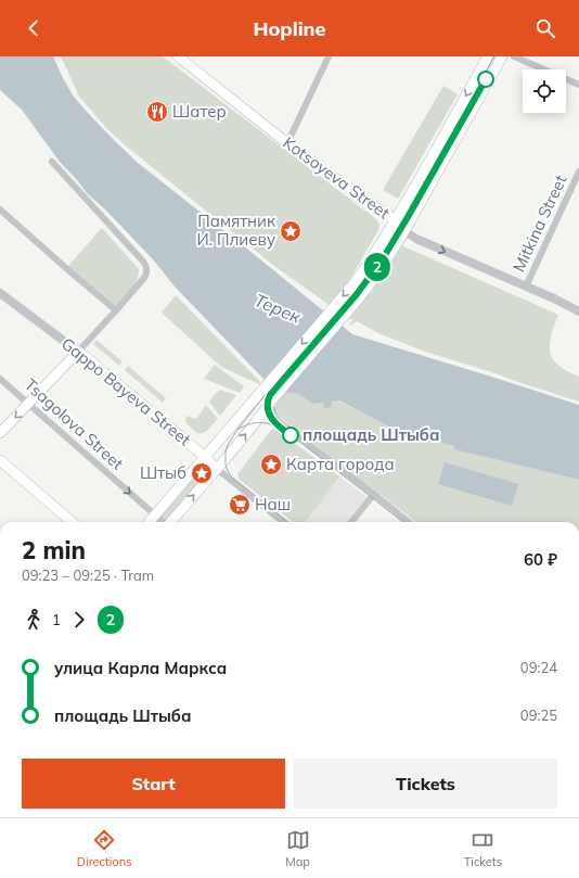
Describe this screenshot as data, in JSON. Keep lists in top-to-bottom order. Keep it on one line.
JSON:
{"streets":{"main road":["Kotsoyeva Street","Gappo Bayeva Street"],"street":["Mitkina Street","Tsagolova Street"]},"crossings":[["Kotsoyeva Street","Mitkina Street"]],"one_way":["Tsagolova Street"],"water":["Терек"],"places":{"restaurant":["Шатер"],"place":["Памятник И. Плиеву","Карта города","Штыб"],"other":["площадь Штыба"],"supermarket":["Наш"]},"lines":["tram line 2"],"page":{"header":"Hopline","on_map":"2","heading":["2 min","09:23 – 09:25 · Tram","60 ₽"],"legs":["1","2"],"list":[{"name":"улица Карла Маркса","value":"09:24"},{"name":"площадь Штыба","value":"09:25"}],"buttons":["Start","Tickets"],"tabs":["Directions","Map","Tickets"]}}
